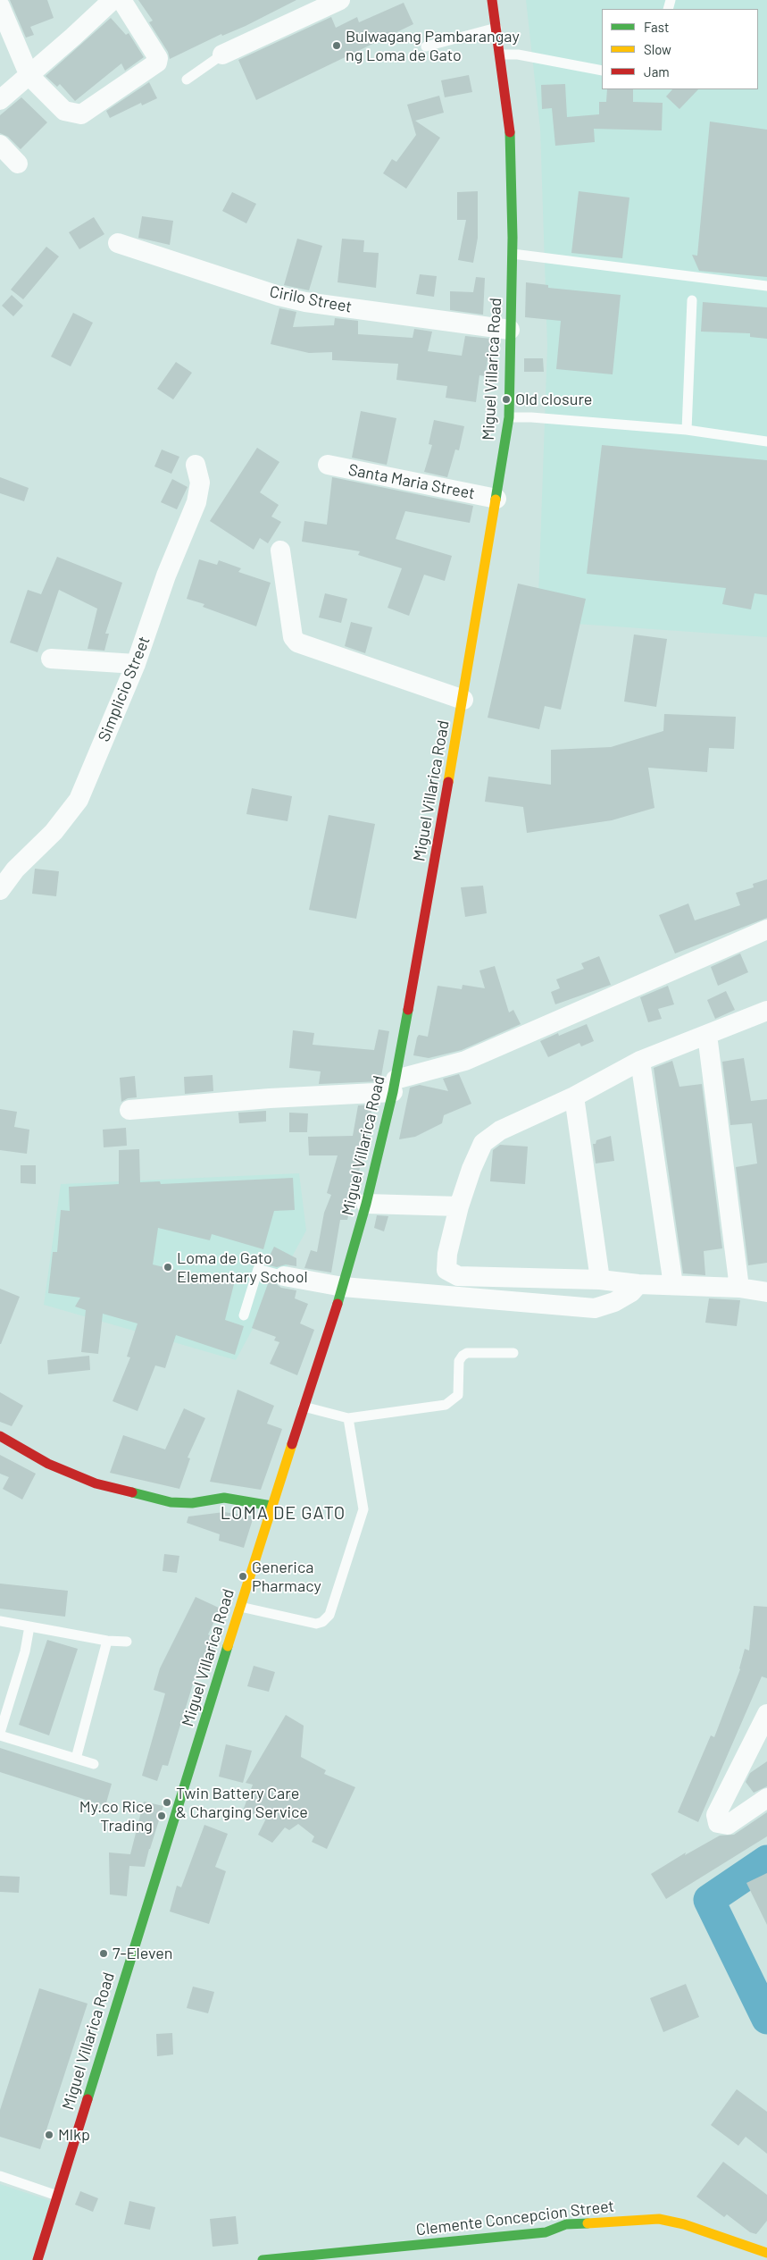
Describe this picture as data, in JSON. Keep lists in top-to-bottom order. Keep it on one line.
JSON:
{"streets":{"main road":["Miguel Villarica Road","Clemente Concepcion Street"],"street":["Cirilo Street","Santa Maria Street","Simplicio Street"]},"crossings":[["Cirilo Street","Miguel Villarica Road"],["Miguel Villarica Road","Santa Maria Street"]],"districts":["LOMA DE GATO"],"places":["Bulwagang Pambarangay ng Loma de Gato","Old closure","Loma de Gato Elementary School","Generica Pharmacy","Twin Battery Care & Charging Service","My.co Rice Trading","7-Eleven","Mlkp"],"legend":["Fast","Slow","Jam"]}
